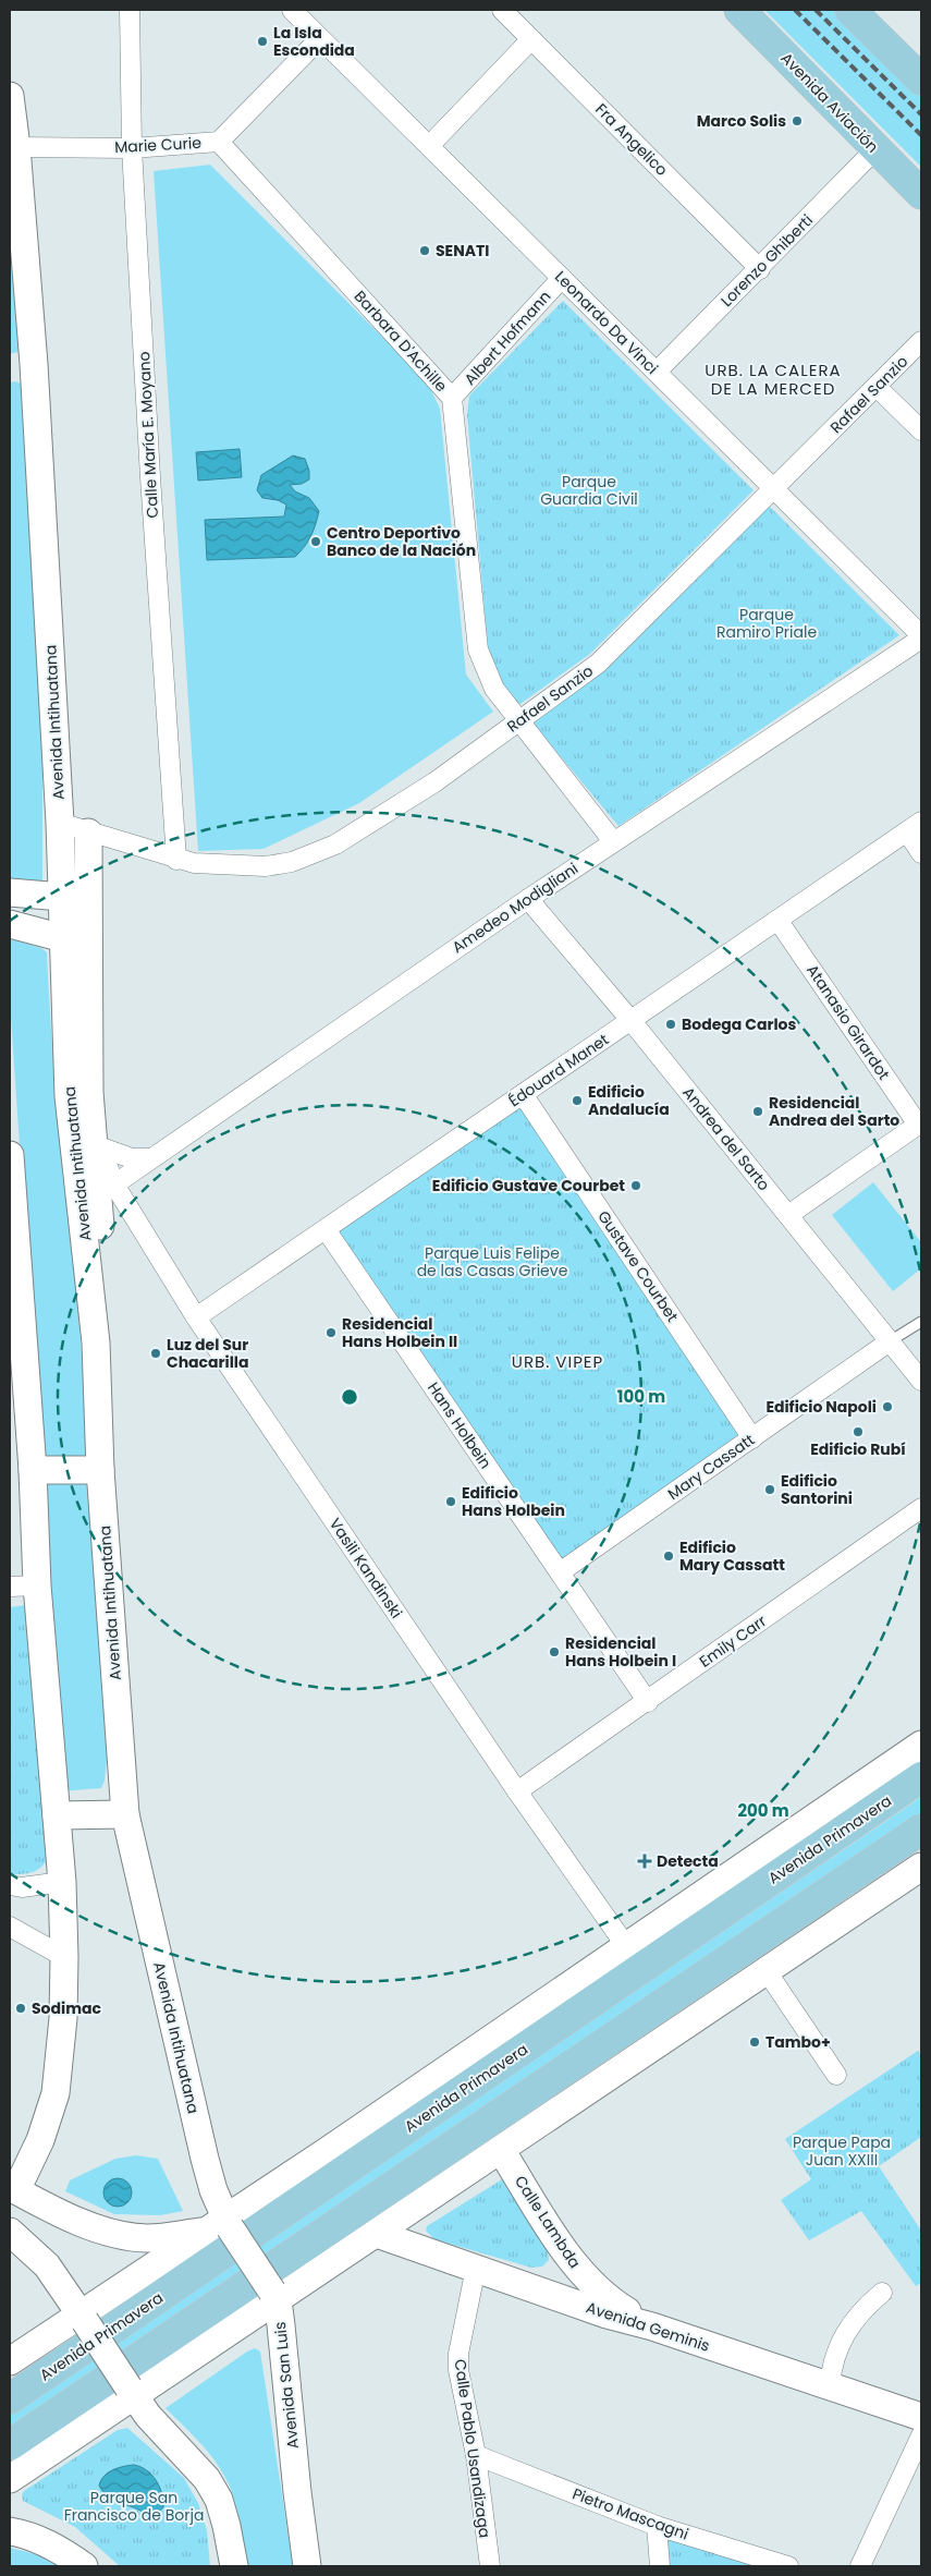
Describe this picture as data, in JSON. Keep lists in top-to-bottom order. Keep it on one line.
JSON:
{"streets":{"main road":["Avenida Aviación","Avenida Intihuatana","Avenida Primavera","Calle Lambda","Avenida Geminis","Avenida San Luis"],"street":["Fra Angelico","Marie Curie","Lorenzo Ghiberti","Leonardo Da Vinci","Albert Hofmann","Barbara D'Achille","Rafael Sanzio","Calle María E. Moyano","Amedeo Modigliani","Atanasio Girardot","Édouard Manet","Andrea del Sarto","Gustave Courbet","Hans Holbein","Mary Cassatt","Vasili Kandinski","Emily Carr","Calle Pablo Usandizaga","Pietro Mascagni"]},"crossings":[["Avenida Aviación","Lorenzo Ghiberti"],["Fra Angelico","Lorenzo Ghiberti"],["Marie Curie","Leonardo Da Vinci"],["Marie Curie","Barbara D'Achille"],["Marie Curie","Calle María E. Moyano"],["Marie Curie","Avenida Intihuatana"],["Lorenzo Ghiberti","Leonardo Da Vinci"],["Leonardo Da Vinci","Albert Hofmann"],["Leonardo Da Vinci","Rafael Sanzio"],["Leonardo Da Vinci","Amedeo Modigliani"],["Albert Hofmann","Barbara D'Achille"],["Barbara D'Achille","Rafael Sanzio"],["Barbara D'Achille","Amedeo Modigliani"],["Rafael Sanzio","Calle María E. Moyano"],["Rafael Sanzio","Avenida Intihuatana"],["Avenida Intihuatana","Avenida Primavera"],["Avenida Intihuatana","Avenida San Luis"],["Amedeo Modigliani","Andrea del Sarto"],["Amedeo Modigliani","Vasili Kandinski"],["Atanasio Girardot","Édouard Manet"],["Édouard Manet","Andrea del Sarto"],["Édouard Manet","Gustave Courbet"],["Édouard Manet","Hans Holbein"],["Édouard Manet","Vasili Kandinski"],["Andrea del Sarto","Mary Cassatt"],["Gustave Courbet","Mary Cassatt"],["Hans Holbein","Mary Cassatt"],["Hans Holbein","Emily Carr"],["Vasili Kandinski","Emily Carr"],["Vasili Kandinski","Avenida Primavera"],["Avenida Primavera","Avenida San Luis"],["Calle Lambda","Avenida Geminis"],["Avenida Geminis","Calle Pablo Usandizaga"],["Calle Pablo Usandizaga","Pietro Mascagni"]],"districts":["URB. LA CALERA DE LA MERCED","URB. VIPEP"],"parks":["Parque Guardia Civil","Parque Ramiro Priale","Parque Luis Felipe de las Casas Grieve","Parque Papa Juan XXIII","Parque San Francisco de Borja"],"places":{"other":["La Isla Escondida","Marco Solis","SENATI","Centro Deportivo Banco de la Nación","Bodega Carlos","Edificio Andalucía","Residencial Andrea del Sarto","Edificio Gustave Courbet","Residencial Hans Holbein II","Luz del Sur Chacarilla","Edificio Napoli","Edificio Rubí","Edificio Santorini","Edificio Hans Holbein","Edificio Mary Cassatt","Residencial Hans Holbein I","Sodimac","Tambo+"],"health":["Detecta"]},"rings":["100 m","200 m"]}
